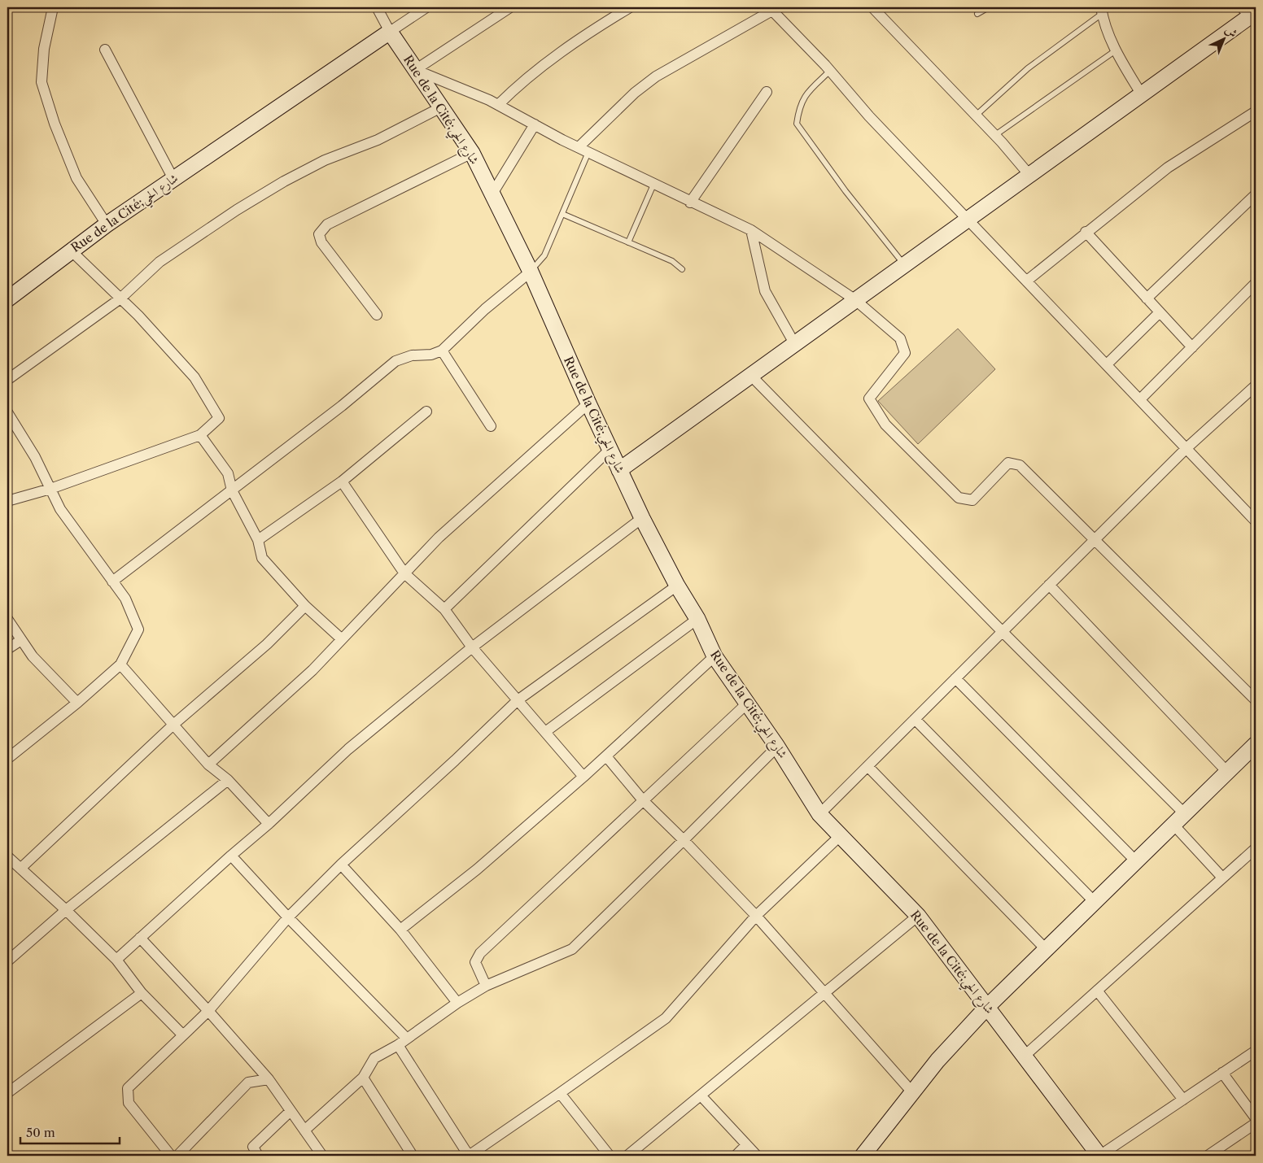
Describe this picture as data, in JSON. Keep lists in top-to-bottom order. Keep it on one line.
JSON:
{"streets":{"street":["Rue de la Cité;شارع الحي"]},"scale_bar":"50 m","north":"top right"}
